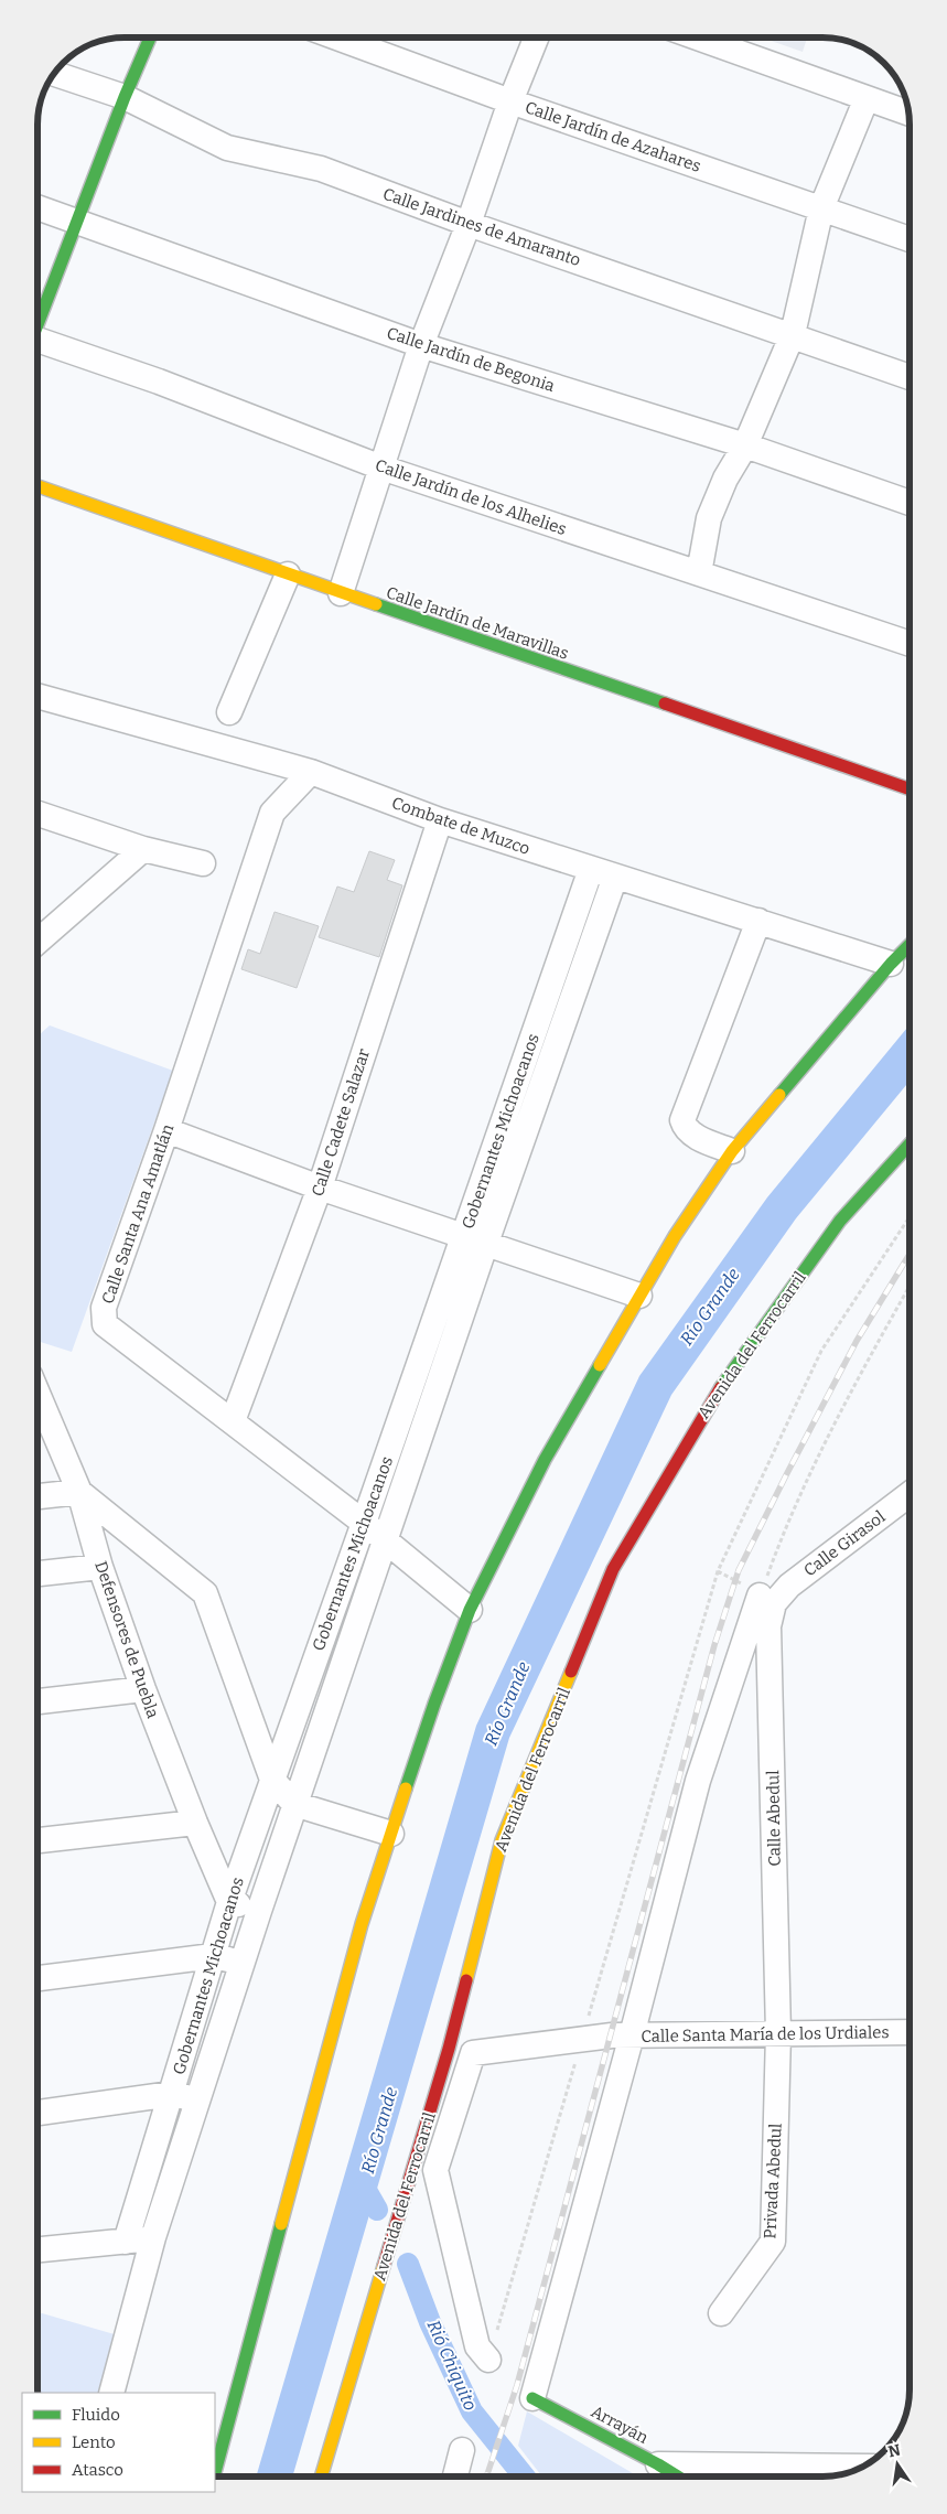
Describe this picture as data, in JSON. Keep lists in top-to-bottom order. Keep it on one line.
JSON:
{"streets":{"main road":["Calle Jardín de Maravillas","Avenida del Ferrocarril","Arrayán"],"street":["Calle Jardín de Azahares","Calle Jardines de Amaranto","Calle Jardín de Begonia","Calle Jardín de los Alhelies","Combate de Muzco","Calle Cadete Salazar","Gobernantes Michoacanos","Calle Santa Ana Amatlán","Calle Girasol","Defensores de Puebla","Calle Abedul","Calle Santa María de los Urdiales","Privada Abedul"]},"crossings":[["Combate de Muzco","Calle Cadete Salazar"],["Combate de Muzco","Gobernantes Michoacanos"],["Combate de Muzco","Calle Santa Ana Amatlán"],["Calle Cadete Salazar","Calle Santa Ana Amatlán"],["Gobernantes Michoacanos","Calle Santa Ana Amatlán"],["Gobernantes Michoacanos","Defensores de Puebla"],["Calle Girasol","Calle Abedul"],["Calle Abedul","Calle Santa María de los Urdiales"],["Calle Abedul","Privada Abedul"],["Calle Santa María de los Urdiales","Privada Abedul"]],"water":["Río Grande","Rió Chiquito"],"legend":["Fluido","Lento","Atasco"],"north":"top"}
